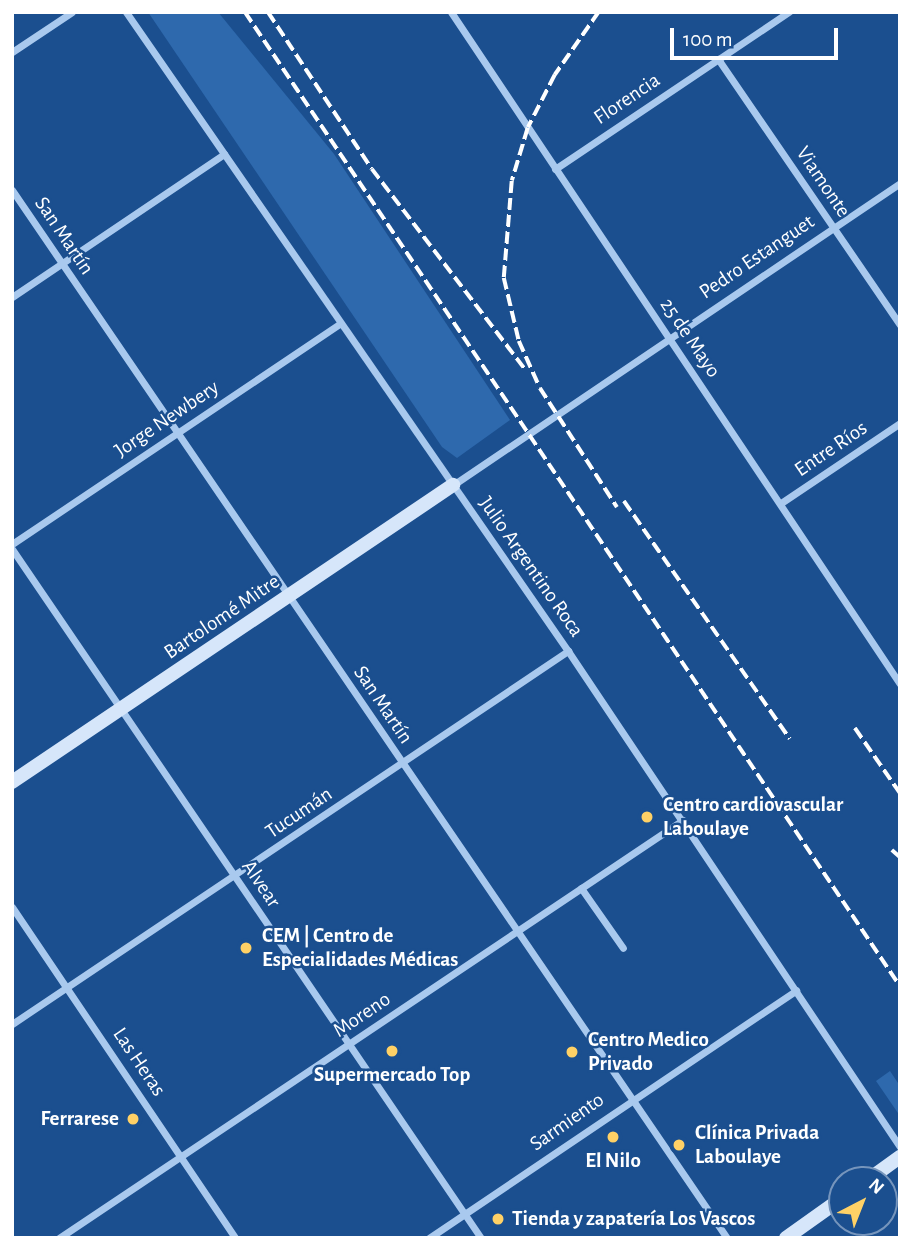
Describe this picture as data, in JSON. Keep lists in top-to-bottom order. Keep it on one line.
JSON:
{"streets":{"main road":["Bartolomé Mitre"],"street":["Florencia","Viamonte","San Martín","Pedro Estanguet","25 de Mayo","Jorge Newbery","Entre Ríos","Julio Argentino Roca","Tucumán","Alvear","Moreno","Las Heras","Sarmiento"]},"crossings":[["Florencia","Viamonte"],["Florencia","25 de Mayo"],["Viamonte","Pedro Estanguet"],["San Martín","Jorge Newbery"],["San Martín","Bartolomé Mitre"],["San Martín","Tucumán"],["San Martín","Moreno"],["San Martín","Sarmiento"],["Pedro Estanguet","25 de Mayo"],["Pedro Estanguet","Julio Argentino Roca"],["Pedro Estanguet","Bartolomé Mitre"],["25 de Mayo","Entre Ríos"],["Jorge Newbery","Julio Argentino Roca"],["Jorge Newbery","Alvear"],["Julio Argentino Roca","Bartolomé Mitre"],["Julio Argentino Roca","Tucumán"],["Julio Argentino Roca","Moreno"],["Julio Argentino Roca","Sarmiento"],["Bartolomé Mitre","Alvear"],["Tucumán","Alvear"],["Tucumán","Las Heras"],["Alvear","Moreno"],["Alvear","Sarmiento"],["Moreno","Las Heras"]],"places":["Centro cardiovascular Laboulaye","CEM | Centro de Especialidades Médicas","Supermercado Top","Centro Medico Privado","Ferrarese","El Nilo","Clínica Privada Laboulaye","Tienda y zapatería Los Vascos"],"scale_bar":"100 m","north":"top right"}
